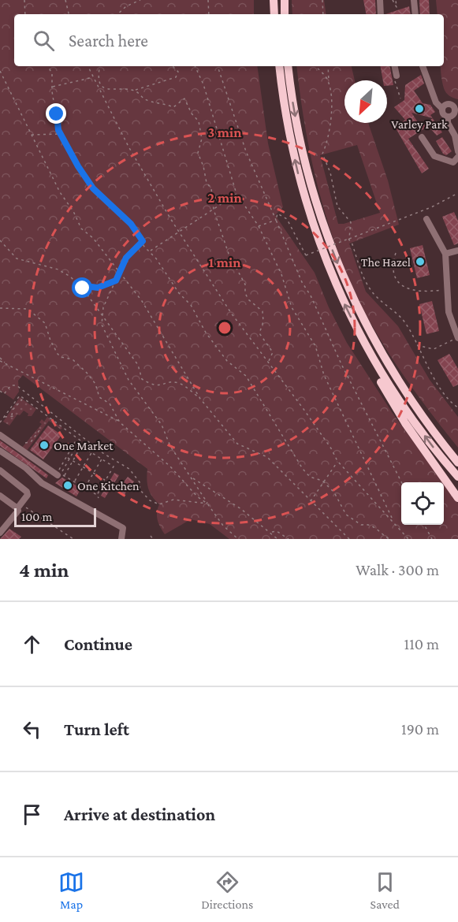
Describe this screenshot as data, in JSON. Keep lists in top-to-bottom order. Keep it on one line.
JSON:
{"places":["Varley Park","The Hazel","One Market","One Kitchen"],"scale_bar":"100 m","north":"bottom left","page":{"search":"Search here","scale":"100 m","heading":["4 min","Walk · 300 m"],"list":[["Continue","110 m"],["Turn left","190 m"],"Arrive at destination"],"nav":["Map","Directions","Saved"]},"rings":["3 min","2 min","1 min"]}
